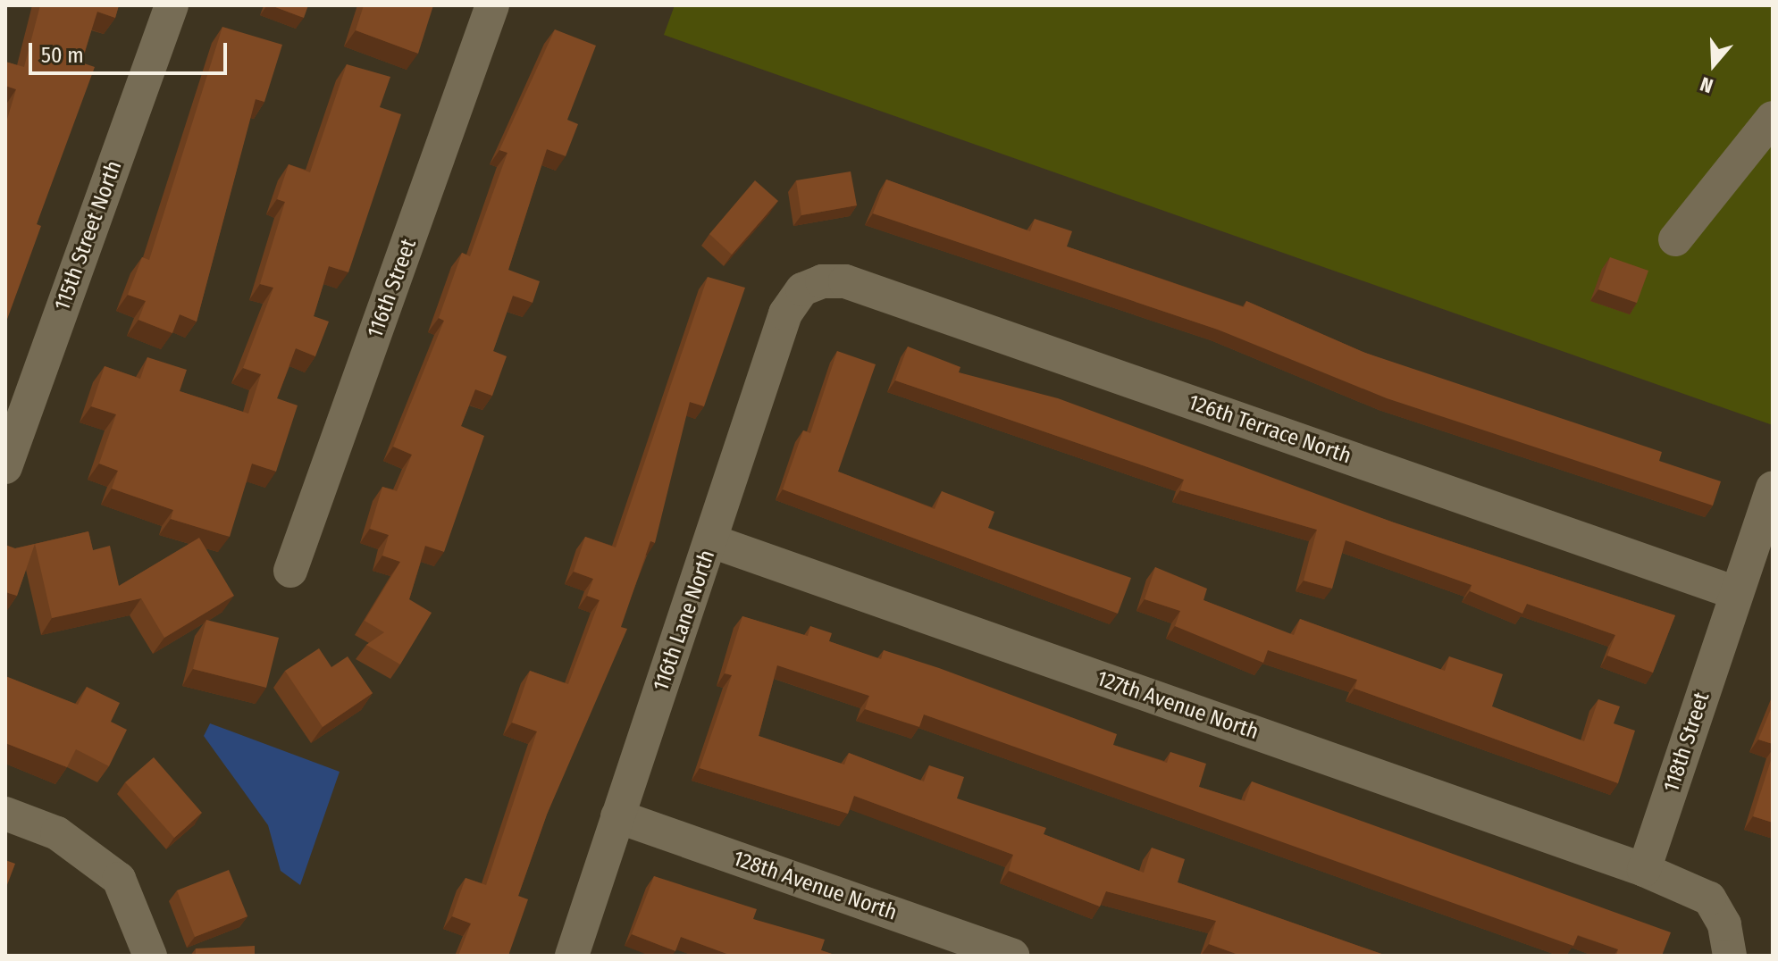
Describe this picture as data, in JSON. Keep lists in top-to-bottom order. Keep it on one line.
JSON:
{"streets":{"street":["115th Street North","116th Street","126th Terrace North","116th Lane North","127th Avenue North","118th Street","128th Avenue North"]},"crossings":[["126th Terrace North","116th Lane North"],["126th Terrace North","118th Street"],["116th Lane North","127th Avenue North"],["116th Lane North","128th Avenue North"],["127th Avenue North","118th Street"]],"scale_bar":"50 m","north":"bottom"}
